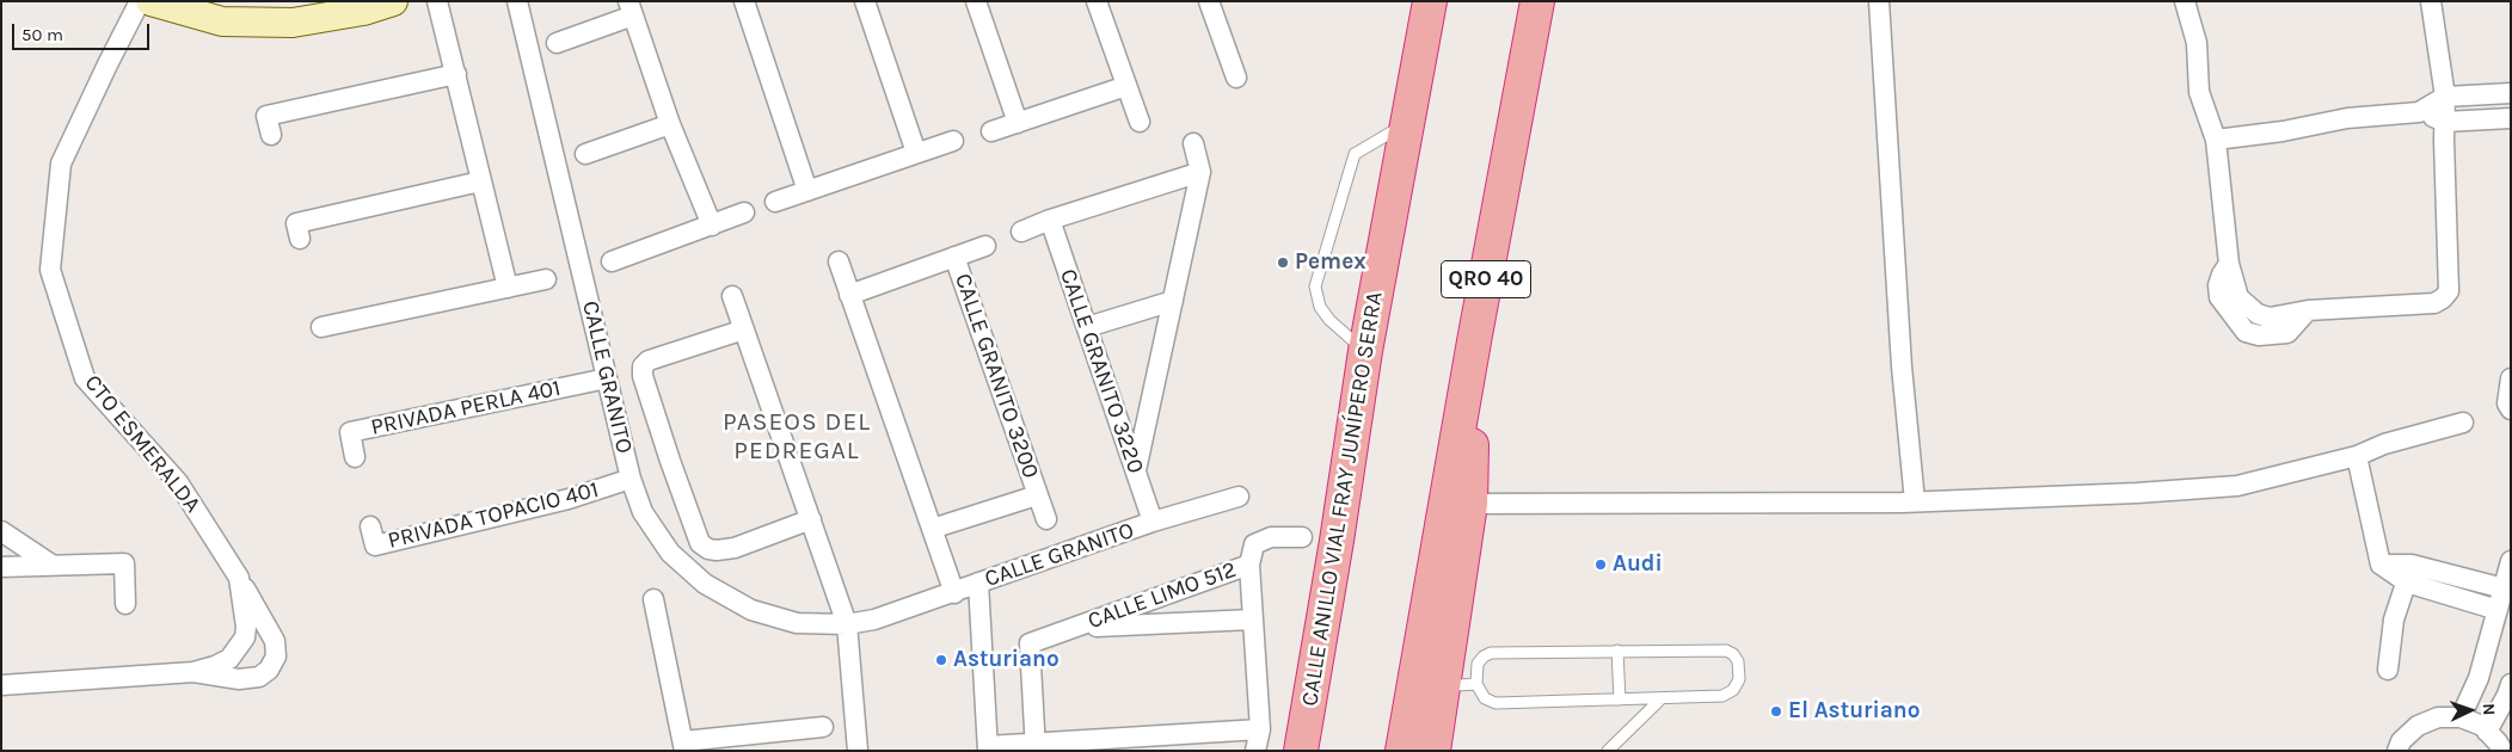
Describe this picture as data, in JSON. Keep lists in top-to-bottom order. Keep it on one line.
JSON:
{"streets":{"highway":["QRO 40","CALLE ANILLO VIAL FRAY JUNÍPERO SERRA"],"street":["CALLE GRANITO 3220","CALLE GRANITO 3200","CALLE GRANITO","PRIVADA PERLA 401","CTO ESMERALDA","PRIVADA TOPACIO 401","CALLE LIMO 512"]},"crossings":[["CALLE GRANITO 3220","CALLE GRANITO"],["CALLE GRANITO","PRIVADA PERLA 401"],["CALLE GRANITO","PRIVADA TOPACIO 401"]],"districts":["PASEOS DEL PEDREGAL"],"places":["Pemex","Audi","Asturiano","El Asturiano"],"scale_bar":"50 m","north":"right"}
